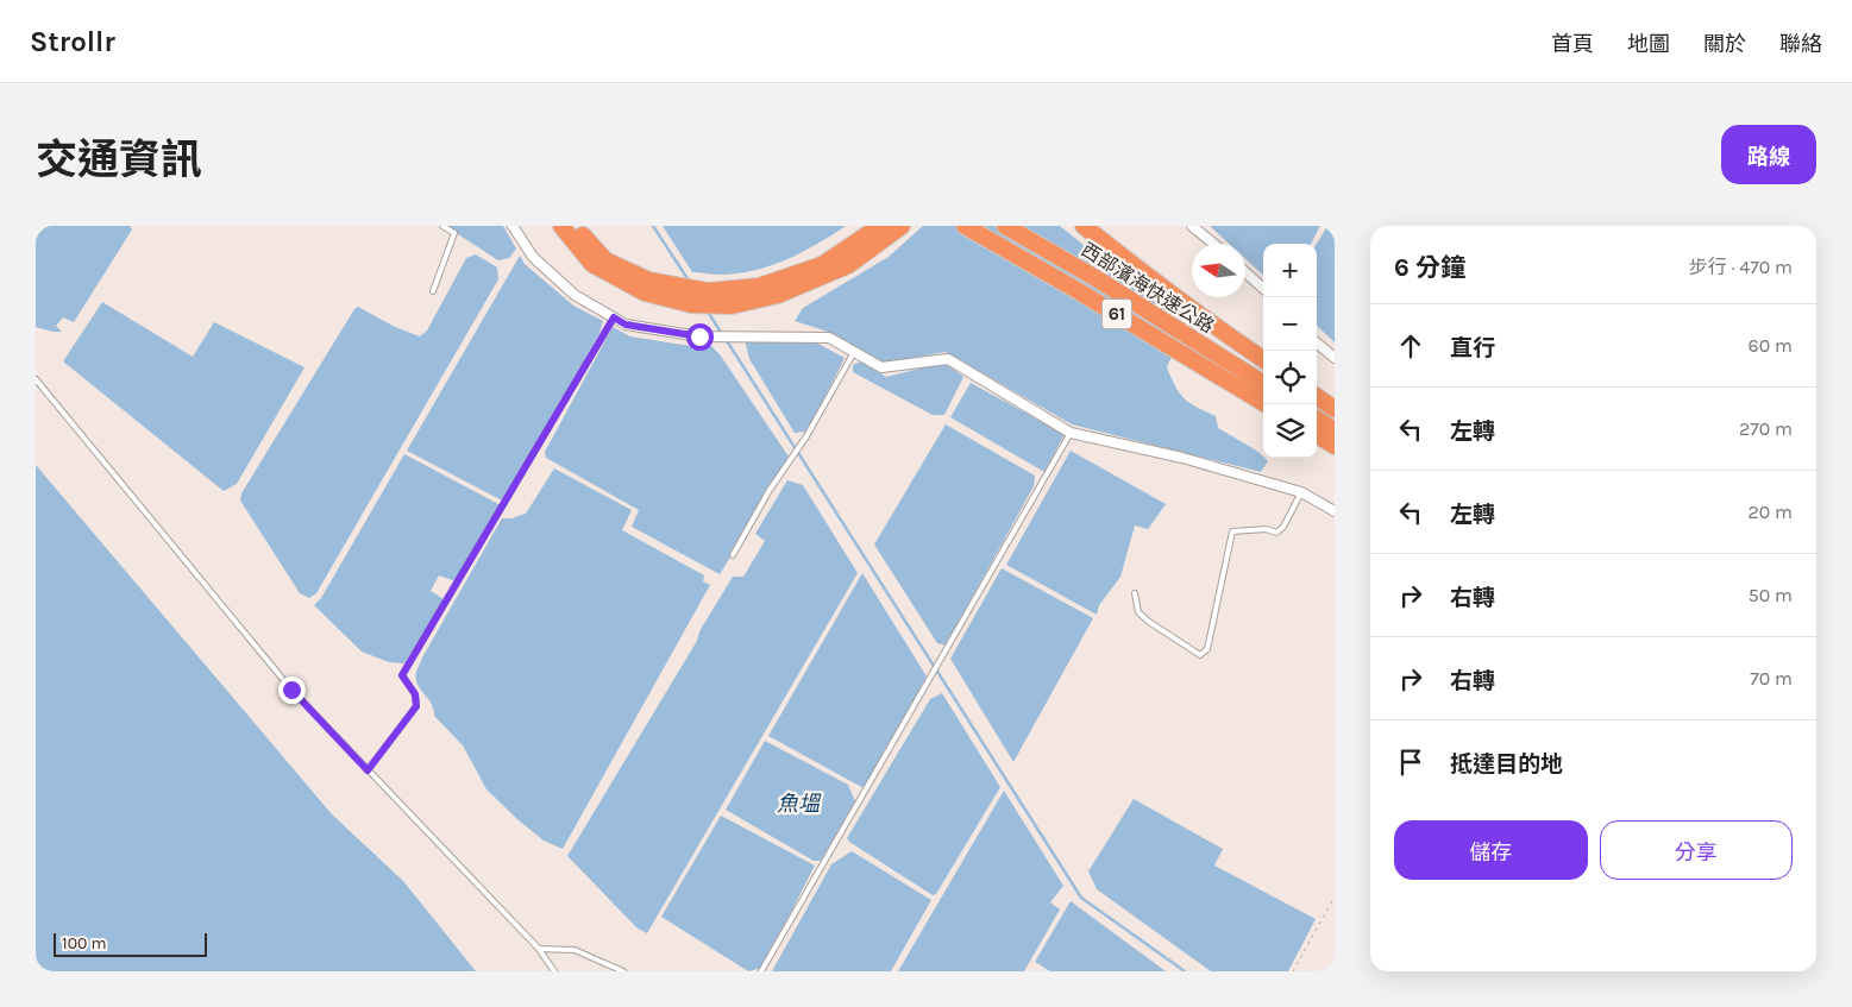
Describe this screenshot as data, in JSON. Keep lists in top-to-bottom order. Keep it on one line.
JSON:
{"streets":{"highway":["西部濱海快速公路","61"]},"water":["魚塭"],"scale_bar":"100 m","north":"left","page":{"header":"Strollr","nav":["首頁","地圖","關於","聯絡"],"title":"交通資訊","buttons":["路線",["儲存","分享"]],"heading":["6 分鐘","步行 · 470 m"],"map_buttons":["+","−"],"list":[["直行","60 m"],["左轉","270 m"],["左轉","20 m"],["右轉","50 m"],["右轉","70 m"],"抵達目的地"],"scale":"100 m"}}
